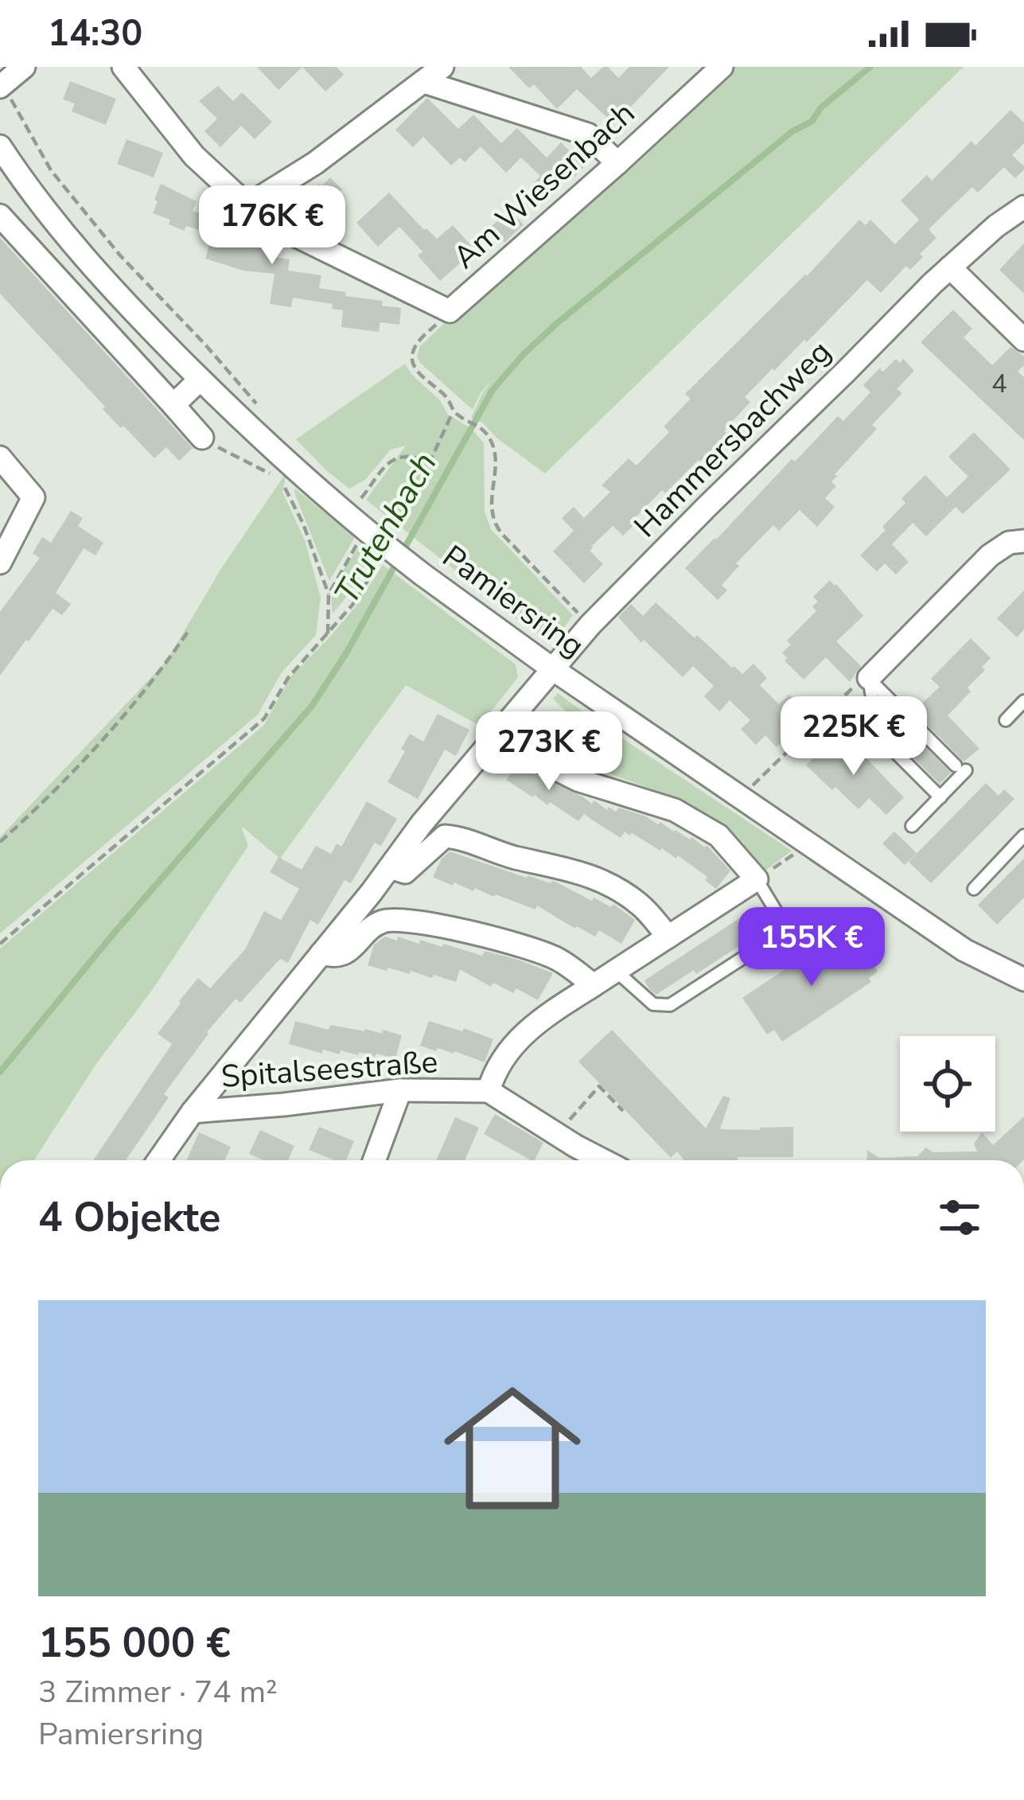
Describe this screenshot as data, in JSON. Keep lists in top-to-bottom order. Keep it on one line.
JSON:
{"streets":{"street":["Am Wiesenbach","Hammersbachweg","Pamiersring","Spitalseestraße"]},"crossings":[["Hammersbachweg","Pamiersring"],["Hammersbachweg","Spitalseestraße"]],"water":["Trutenbach"],"house_numbers":["4"],"page":{"status":"14:30","price":["176K €","225K €","273K €","155K €"],"heading":"4 Objekte","list":[{"name":"155 000 €","note":"3 Zimmer · 74 m² · Pamiersring"}]}}
